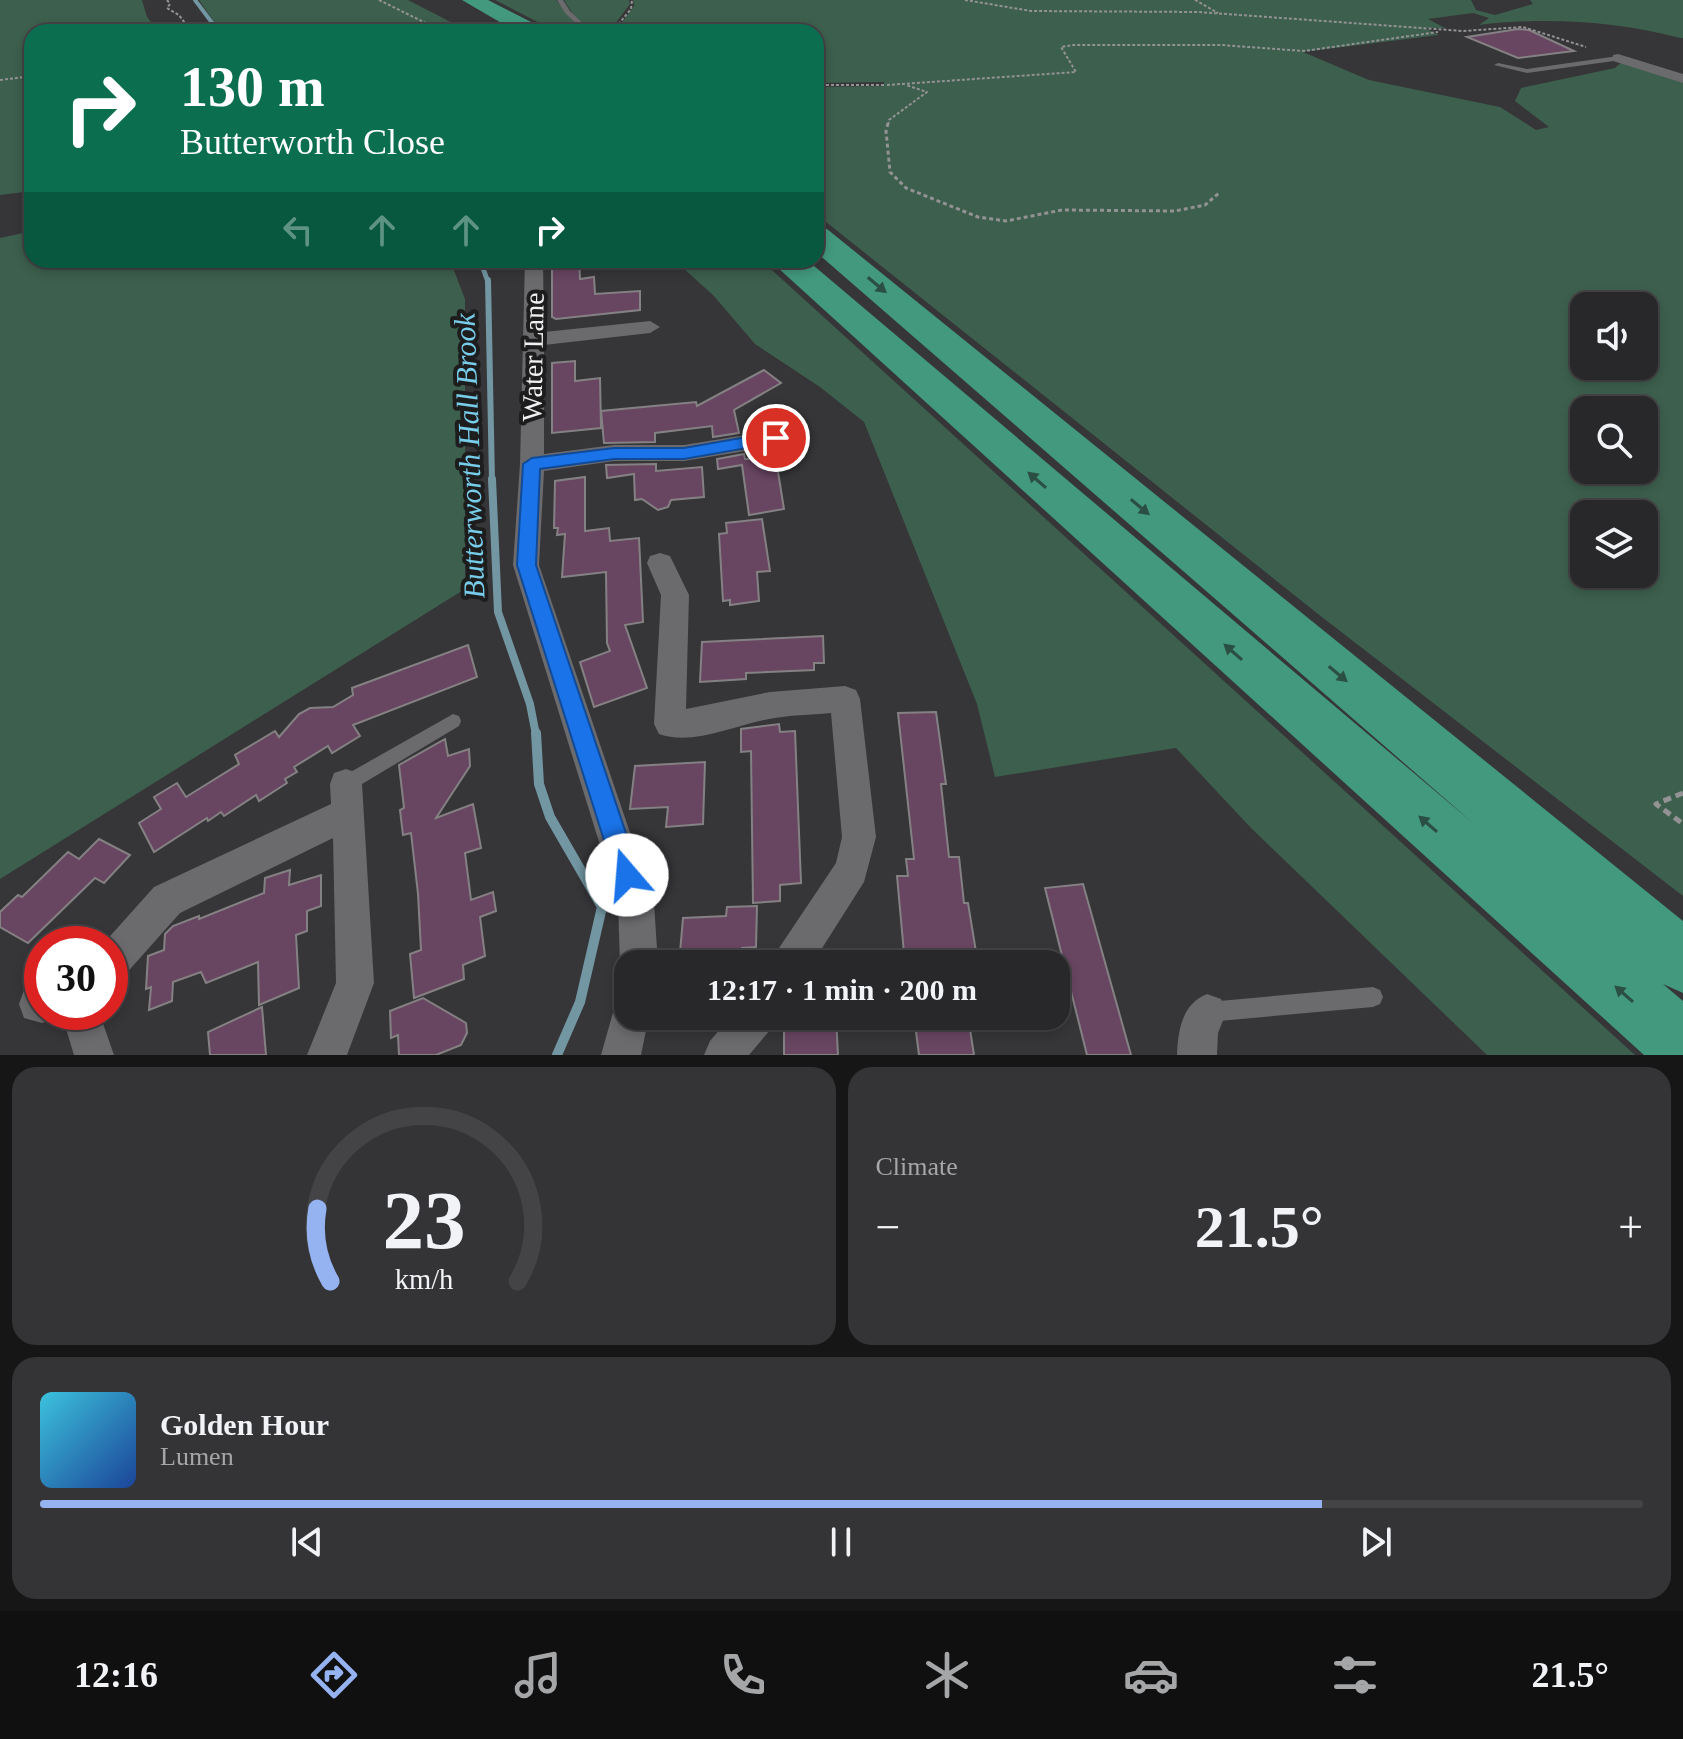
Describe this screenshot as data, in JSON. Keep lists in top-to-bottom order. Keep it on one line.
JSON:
{"streets":{"street":["Water Lane"]},"water":["Butterworth Hall Brook"],"page":{"turn":["130 m","Butterworth Close"],"limit":"30","trip":"12:17 · 1 min · 200 m","tile":"Climate","heat":["−","21.5°","+"],"song":["Golden Hour","Lumen"],"tabs":["12:16","21.5°"],"gauge":["23","km/h"]}}
